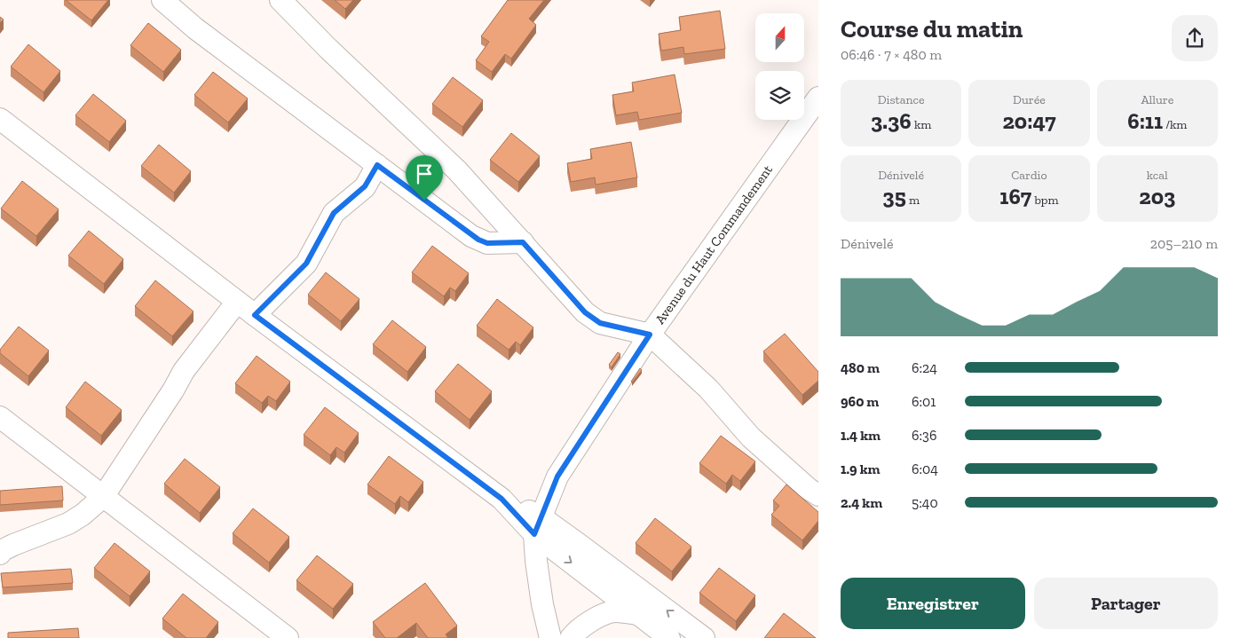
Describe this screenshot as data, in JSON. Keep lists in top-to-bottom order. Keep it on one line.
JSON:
{"streets":{"street":["Avenue du Haut Commandement"]},"north":"top","page":{"heading":["Course du matin","06:46 · 7 × 480 m"],"stats":[["Distance","3.36 km"],["Durée","20:47"],["Allure","6:11 /km"],["Dénivelé","35 m"],["Cardio","167 bpm"],["kcal","203"]],"chart":["Dénivelé","205–210 m"],"list":[{"name":"480 m","note":"6:24"},{"name":"960 m","note":"6:01"},{"name":"1.4 km","note":"6:36"},{"name":"1.9 km","note":"6:04"},{"name":"2.4 km","note":"5:40"}],"buttons":["Enregistrer","Partager"]}}
